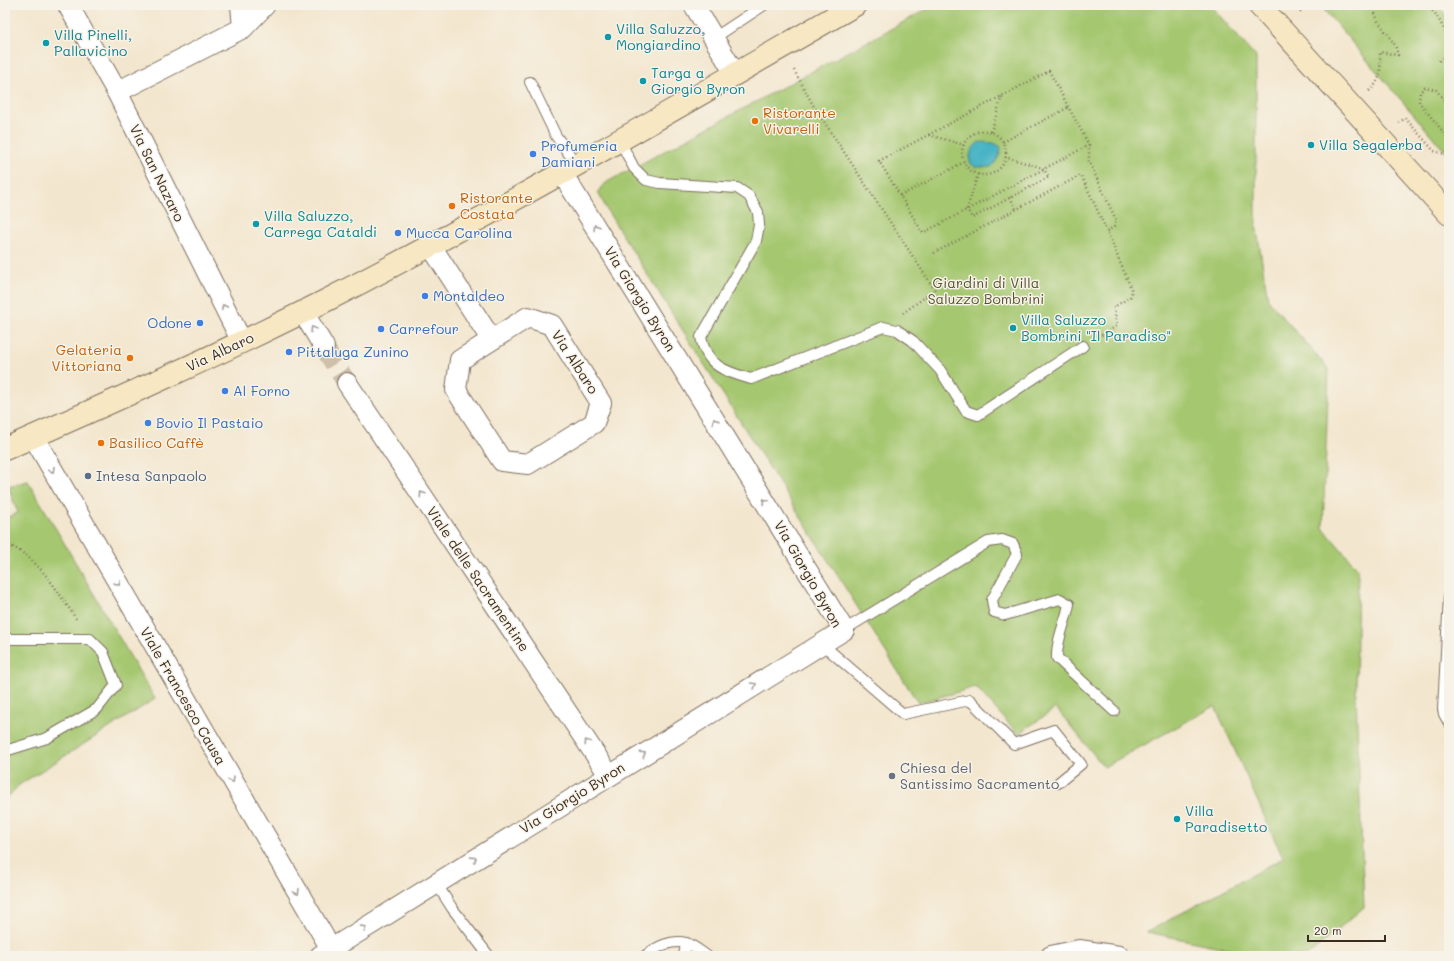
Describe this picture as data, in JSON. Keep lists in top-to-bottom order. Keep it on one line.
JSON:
{"streets":{"main road":["Via Albaro"],"street":["Via San Nazaro","Via Giorgio Byron","Viale delle Sacramentine","Viale Francesco Causa"]},"crossings":[["Via San Nazaro","Via Albaro"],["Via Giorgio Byron","Via Albaro"],["Via Giorgio Byron","Viale delle Sacramentine"],["Via Giorgio Byron","Viale Francesco Causa"],["Via Albaro","Viale Francesco Causa"]],"one_way":["Via San Nazaro","Viale delle Sacramentine","Viale Francesco Causa"],"parks":["Giardini di Villa Saluzzo Bombrini"],"places":["Villa Saluzzo, Mongiardino","Villa Pinelli, Pallavicino","Targa a Giorgio Byron","Ristorante Vivarelli","Villa Segalerba","Profumeria Damiani","Ristorante Costata","Villa Saluzzo, Carrega Cataldi","Mucca Carolina","Montaldeo","Odone","Villa Saluzzo Bombrini \"Il Paradiso\"","Carrefour","Pittaluga Zunino","Gelateria Vittoriana","Al Forno","Bovio Il Pastaio","Basilico Caffè","Intesa Sanpaolo","Chiesa del Santissimo Sacramento","Villa Paradisetto"],"scale_bar":"20 m"}
